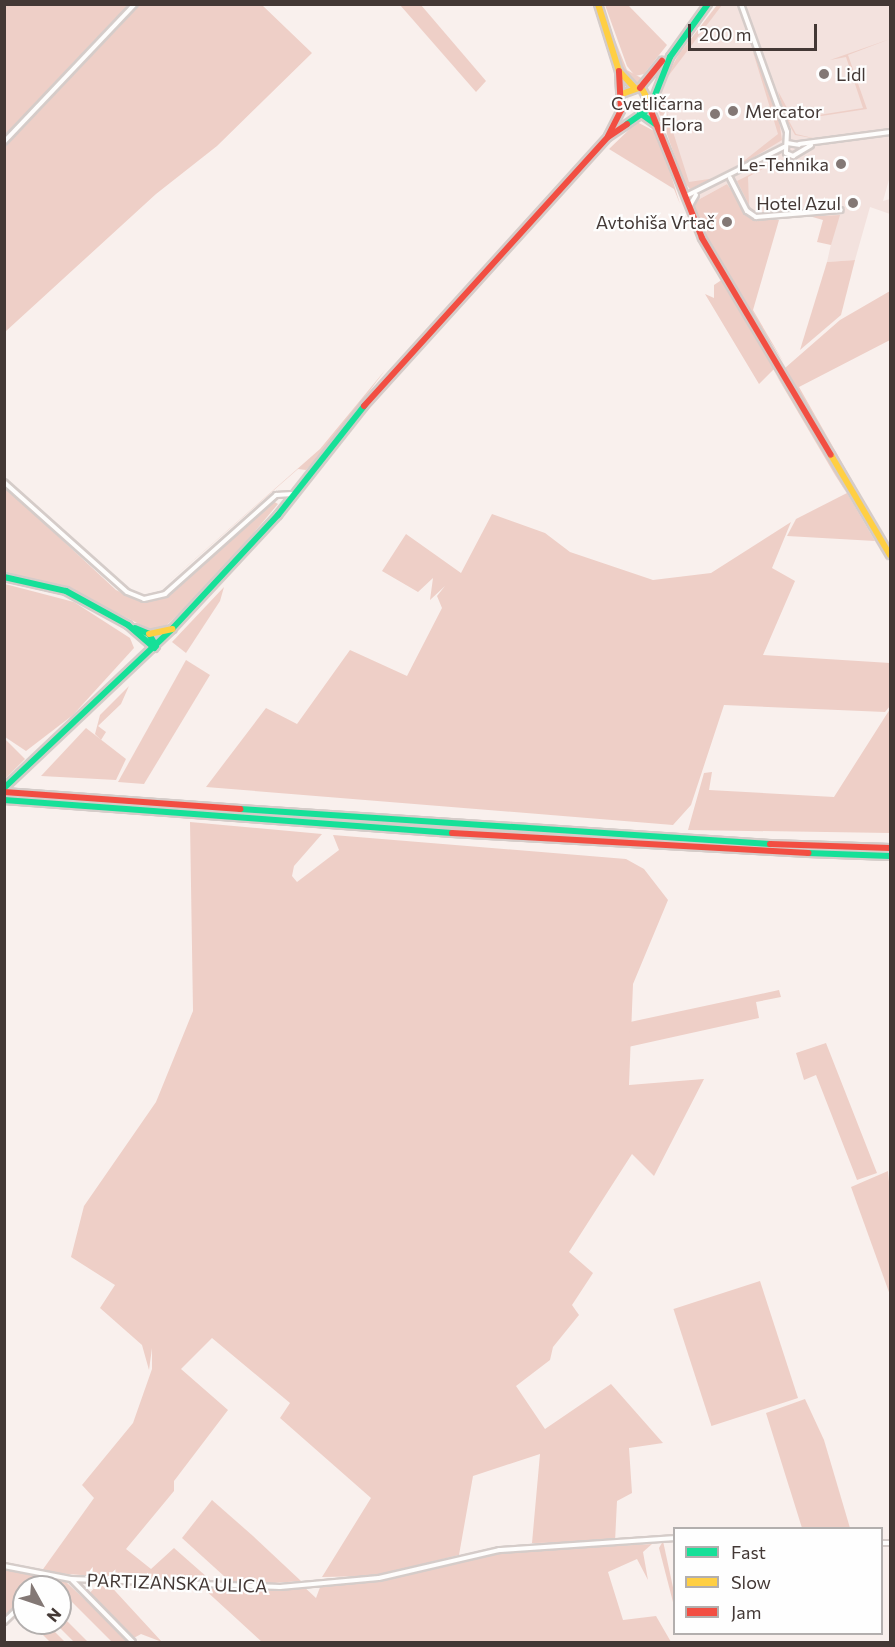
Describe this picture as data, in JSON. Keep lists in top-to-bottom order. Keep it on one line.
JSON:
{"streets":{"street":["PARTIZANSKA ULICA"]},"places":["Lidl","Mercator","Cvetličarna Flora","Le-Tehnika","Hotel Azul","Avtohiša Vrtač"],"legend":["Fast","Slow","Jam"],"scale_bar":"200 m","north":"bottom right"}
